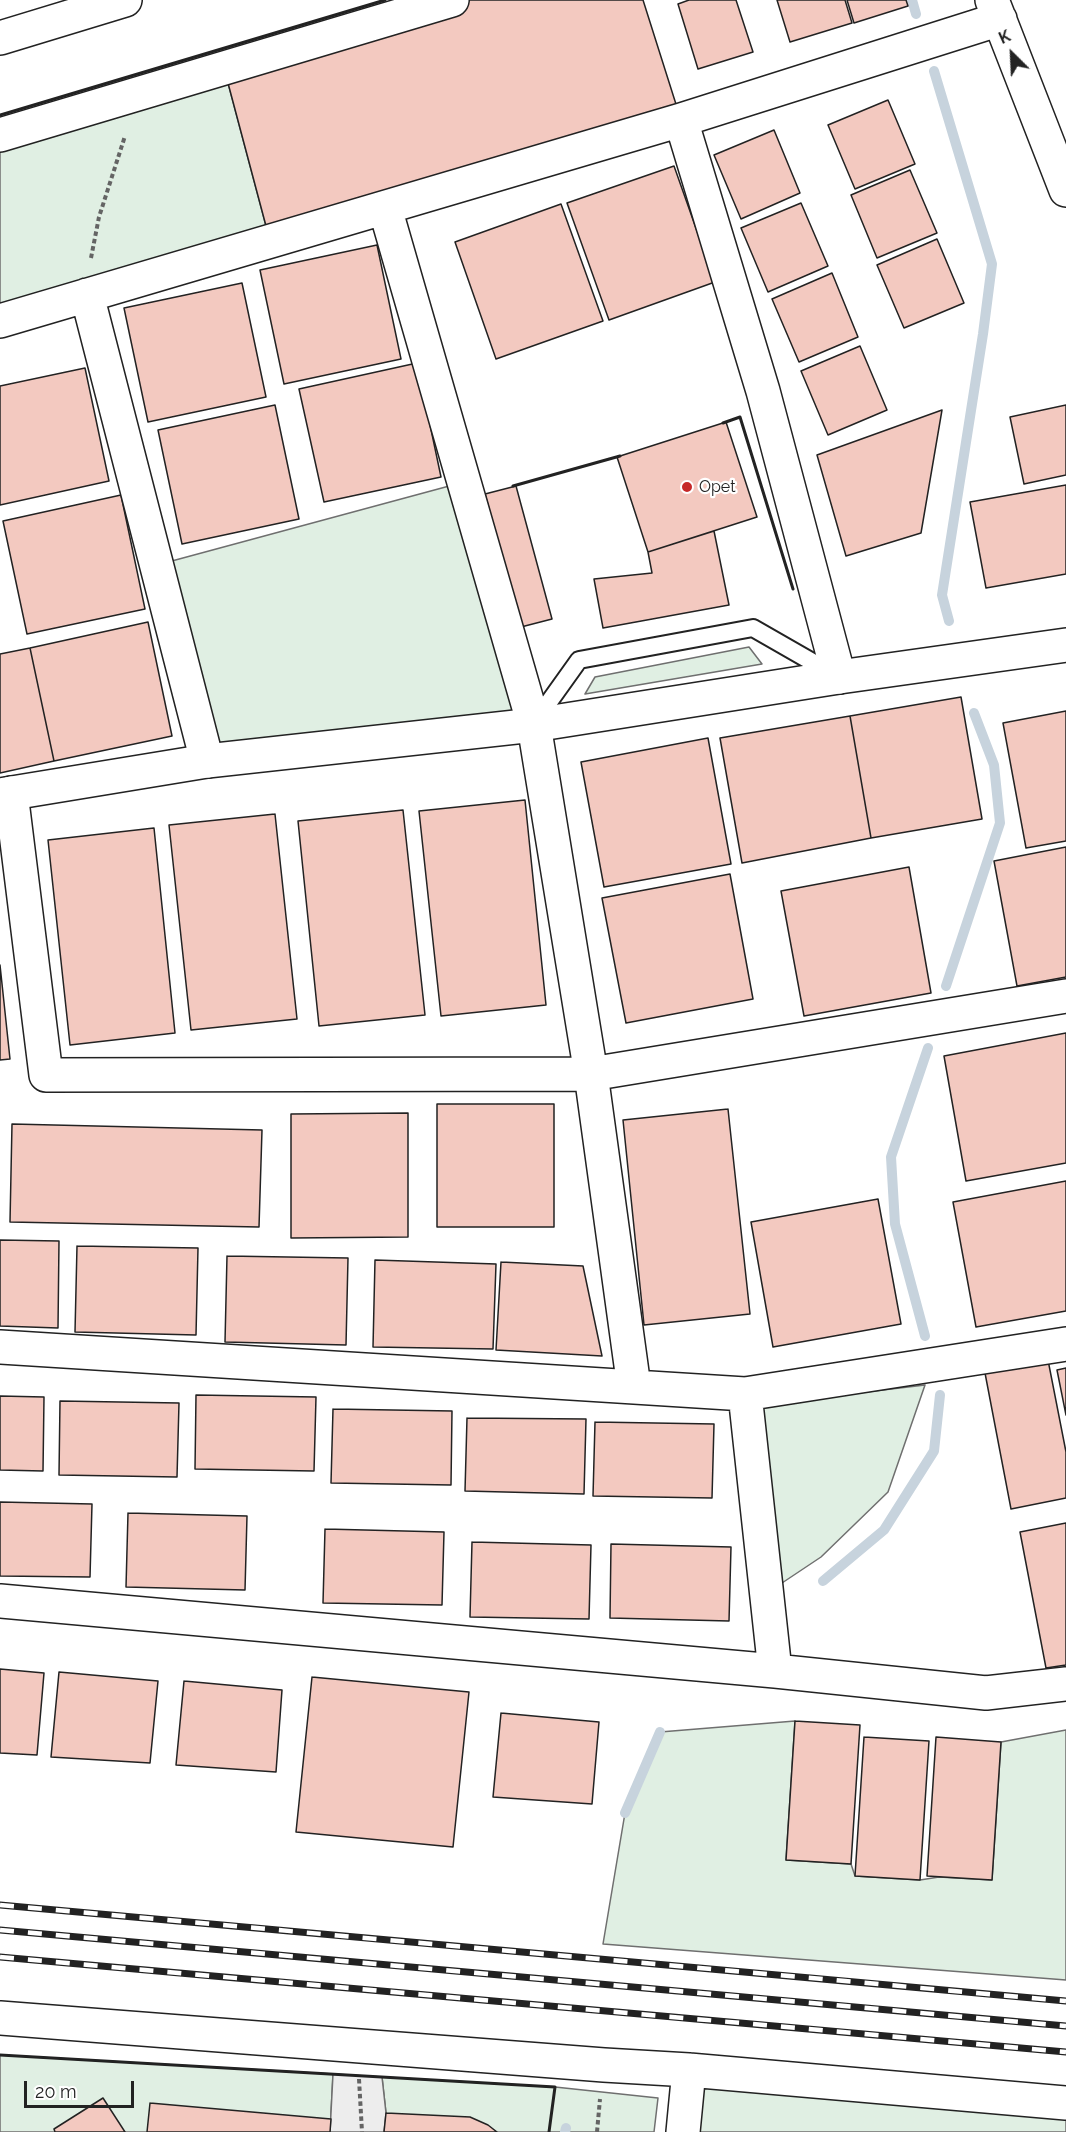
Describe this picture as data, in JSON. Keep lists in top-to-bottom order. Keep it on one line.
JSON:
{"places":["Opet"],"scale_bar":"20 m","north":"top left"}
